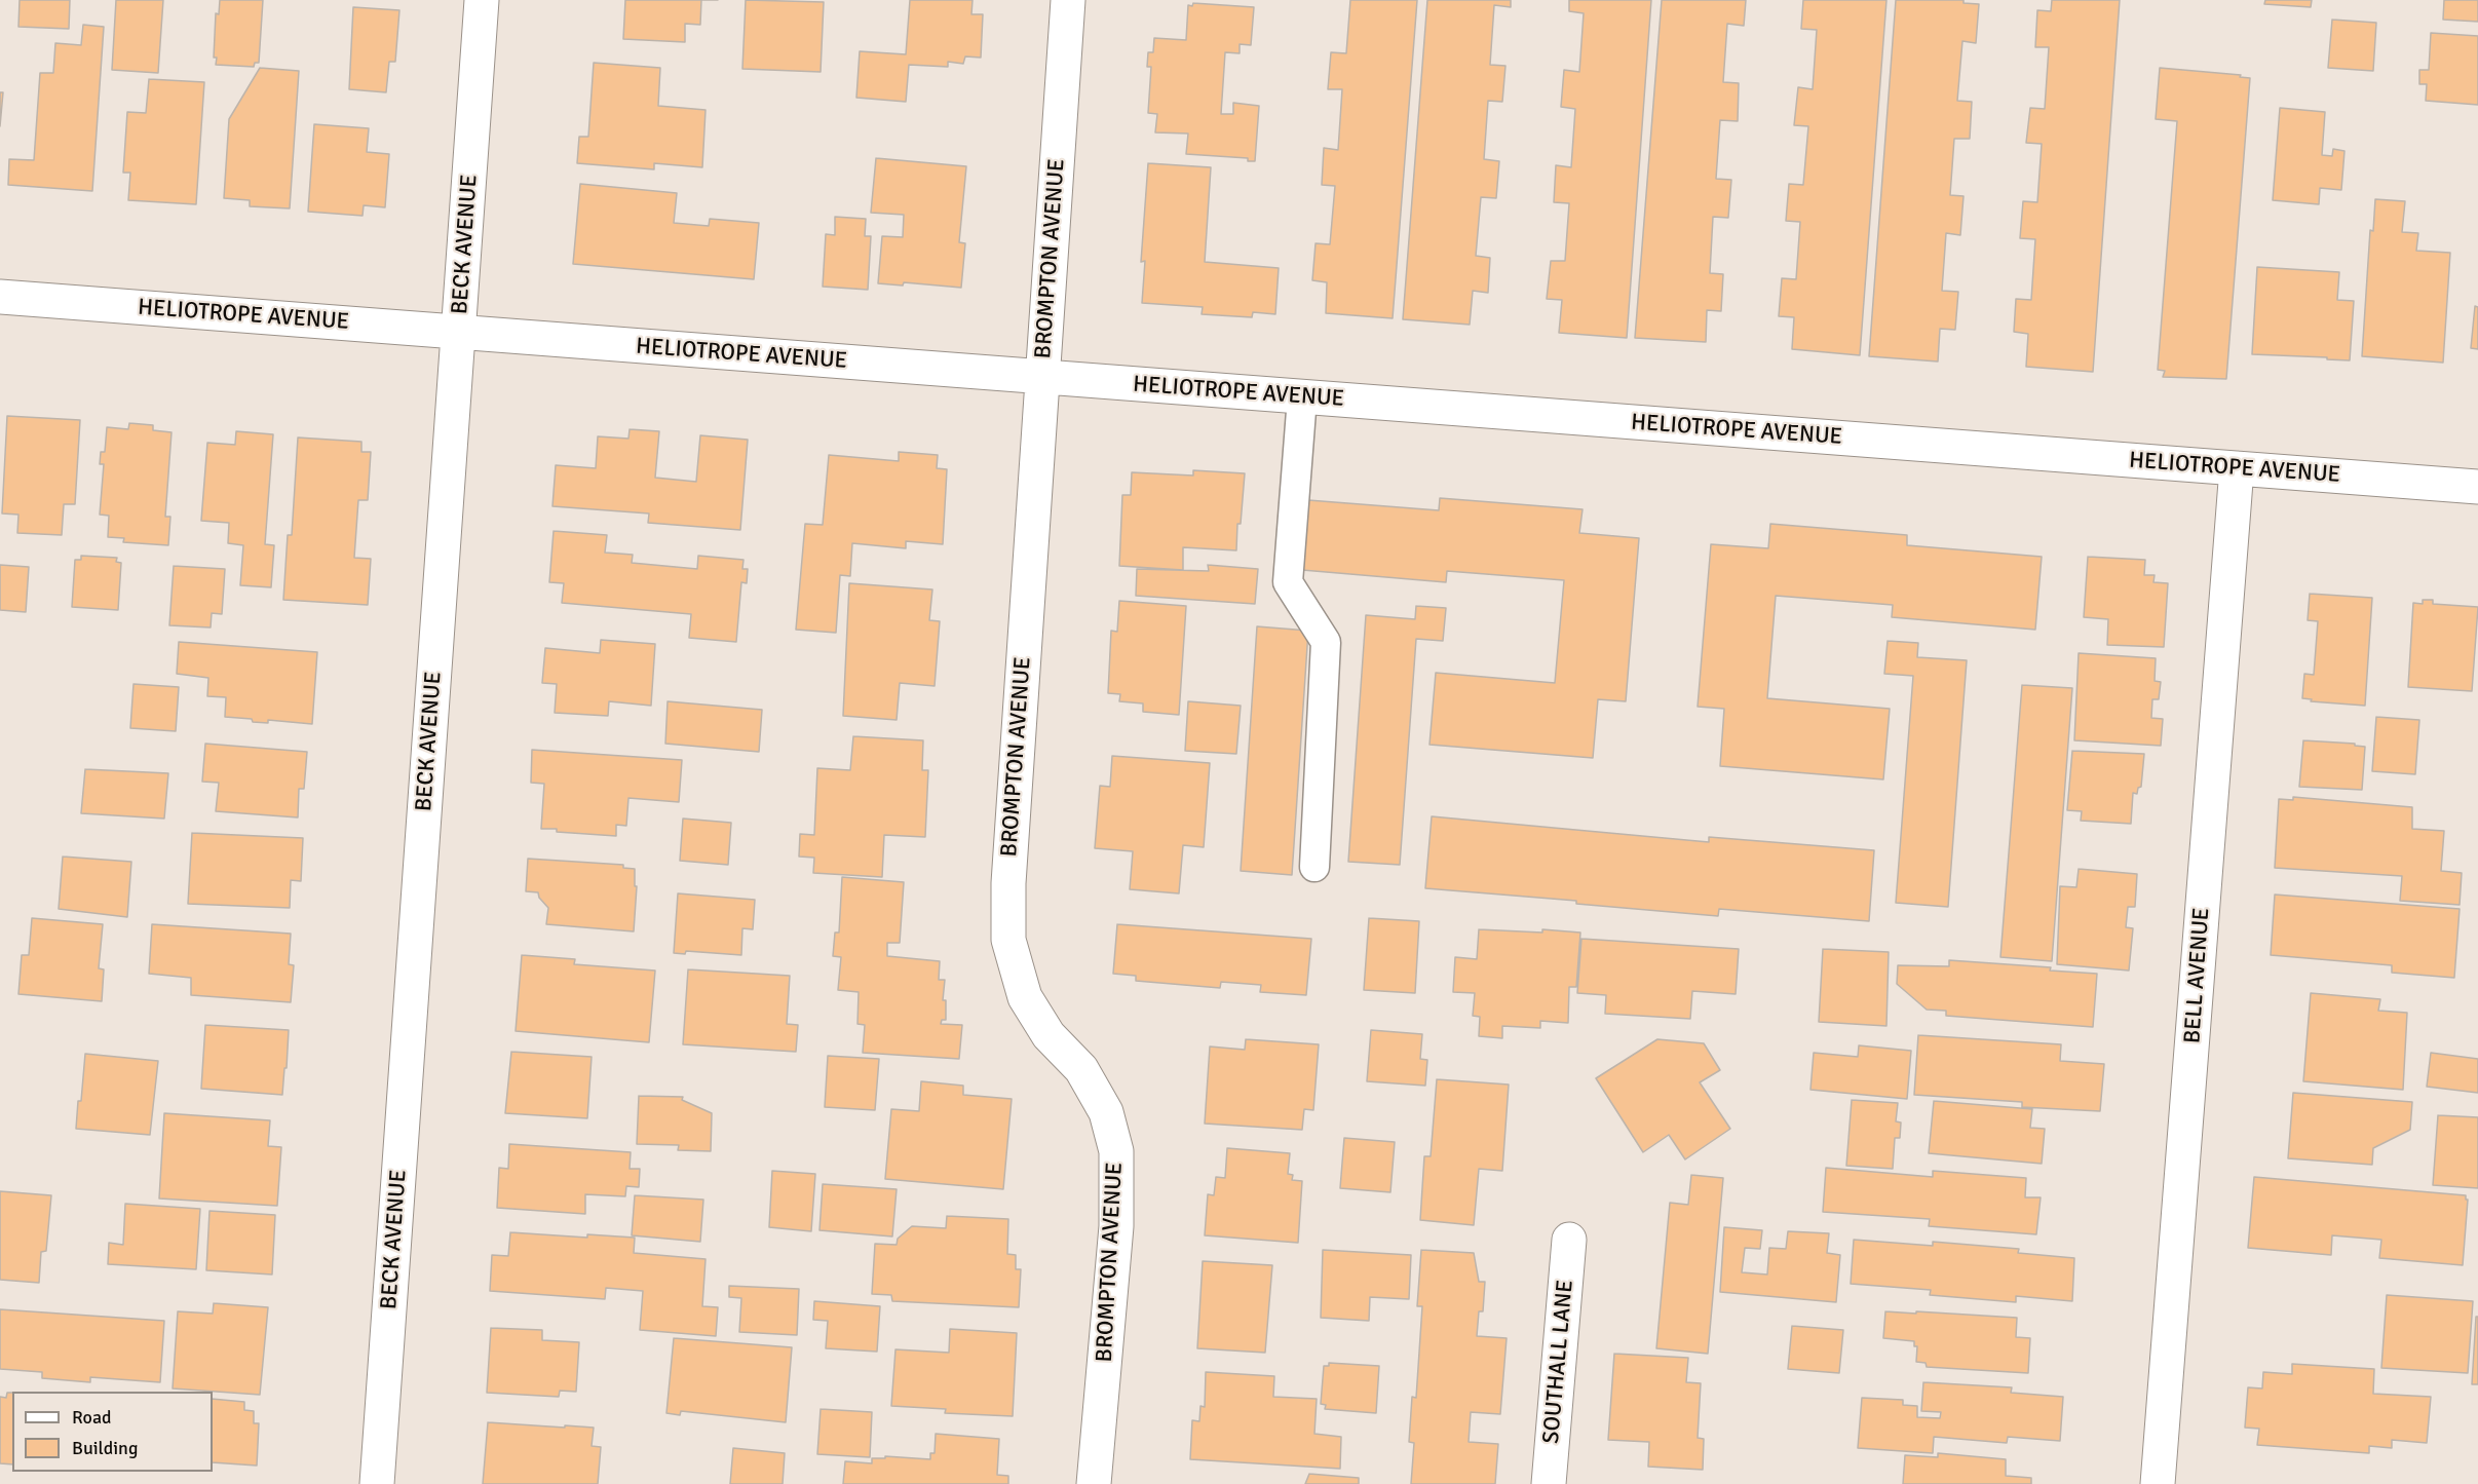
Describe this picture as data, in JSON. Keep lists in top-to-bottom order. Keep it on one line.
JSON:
{"streets":{"street":["BECK AVENUE","BROMPTON AVENUE","HELIOTROPE AVENUE","BELL AVENUE","SOUTHALL LANE"]},"crossings":[["BECK AVENUE","HELIOTROPE AVENUE"],["BROMPTON AVENUE","HELIOTROPE AVENUE"],["HELIOTROPE AVENUE","BELL AVENUE"]],"legend":["Road","Building"]}
